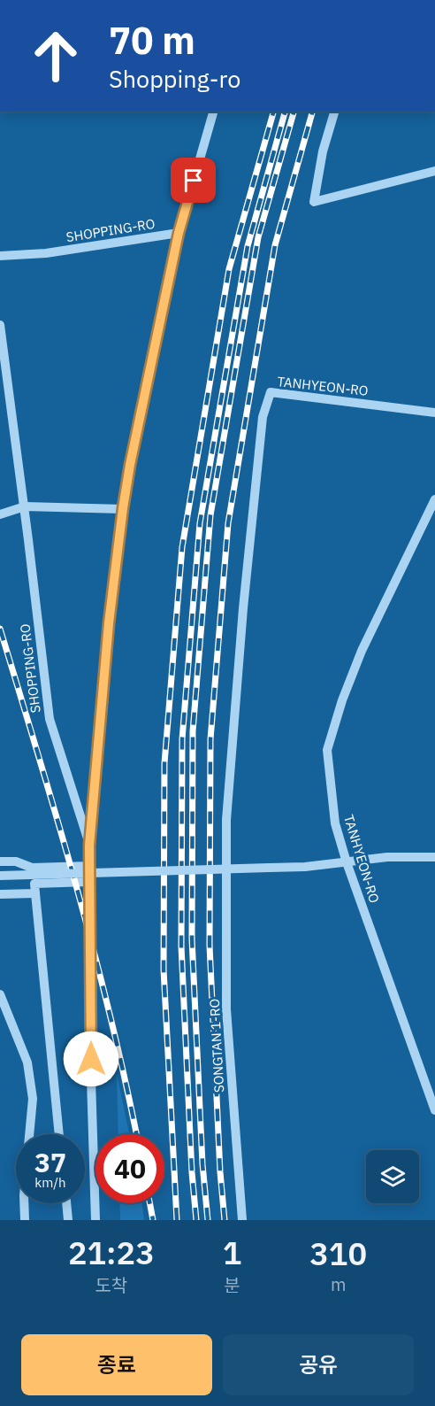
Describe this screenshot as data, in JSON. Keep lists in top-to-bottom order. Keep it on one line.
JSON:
{"streets":{"street":["SHOPPING-RO","TANHYEON-RO","SONGTAN 1-RO"]},"crossings":[["TANHYEON-RO","SONGTAN 1-RO"]],"page":{"turn":["70 m","Shopping-ro"],"speed":"37 km/h","limit":"40","eta":["21:23","도착","1","분","310","m"],"buttons":["종료","공유"]}}
